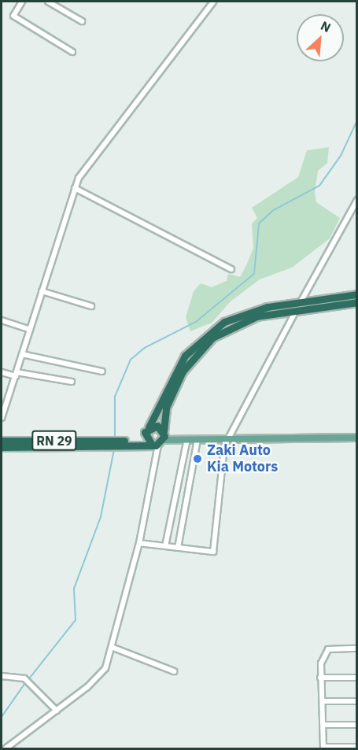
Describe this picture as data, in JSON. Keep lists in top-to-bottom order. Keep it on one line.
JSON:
{"streets":{"highway":["RN 29"]},"places":["Zaki Auto Kia Motors"],"north":"top right"}
